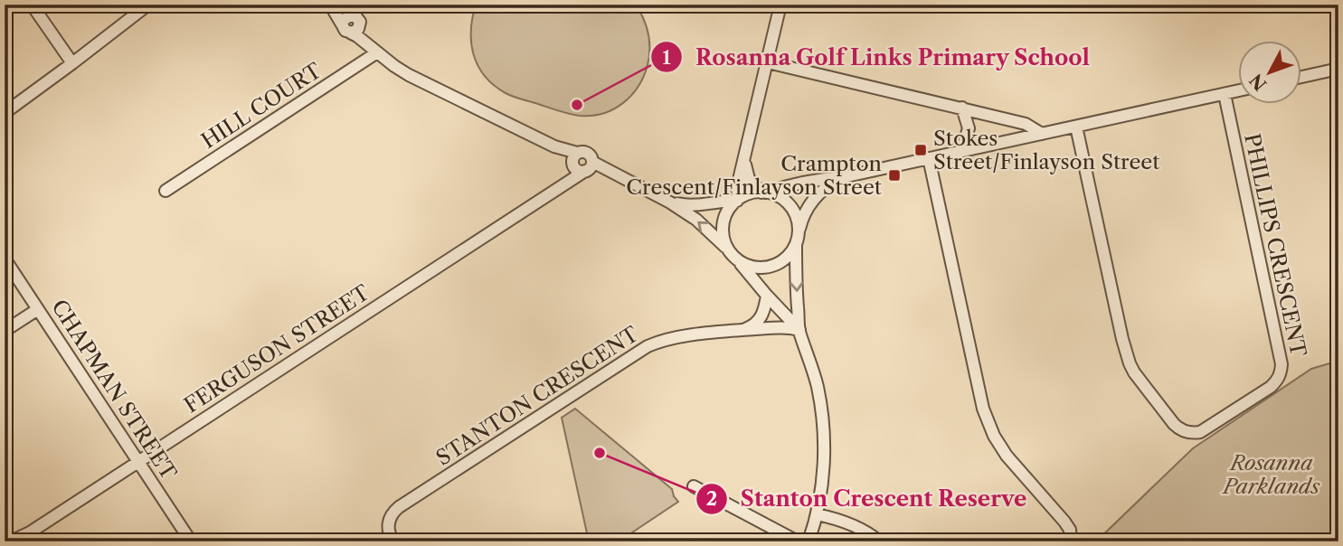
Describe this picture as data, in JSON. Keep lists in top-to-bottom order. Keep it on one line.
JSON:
{"streets":{"street":["HILL COURT","PHILLIPS CRESCENT","FERGUSON STREET","CHAPMAN STREET","STANTON CRESCENT"]},"crossings":[["FERGUSON STREET","CHAPMAN STREET"]],"parks":["Rosanna Parklands"],"places":{"other":["Rosanna Golf Links Primary School","Stanton Crescent Reserve"],"transit":["Stokes Street/Finlayson Street","Crampton Crescent/Finlayson Street"]},"north":"bottom left"}
